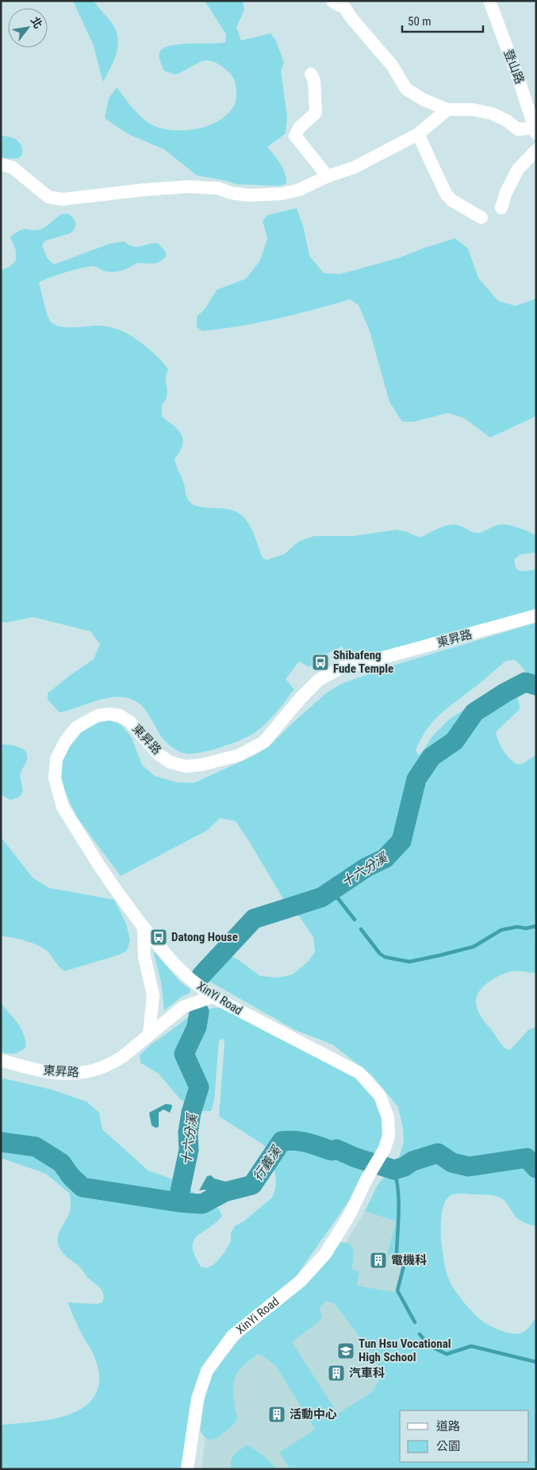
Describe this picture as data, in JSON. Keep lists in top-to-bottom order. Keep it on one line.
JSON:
{"streets":{"street":["登山路","東昇路","XinYi Road"]},"crossings":[["東昇路","XinYi Road"]],"water":["十六分溪","行義溪"],"places":{"bus stop":["Shibafeng Fude Temple","Datong House"],"building":["電機科","汽車科","活動中心"],"school or university":["Tun Hsu Vocational High School"]},"legend":["道路","公園"],"scale_bar":"50 m","north":"top right"}
